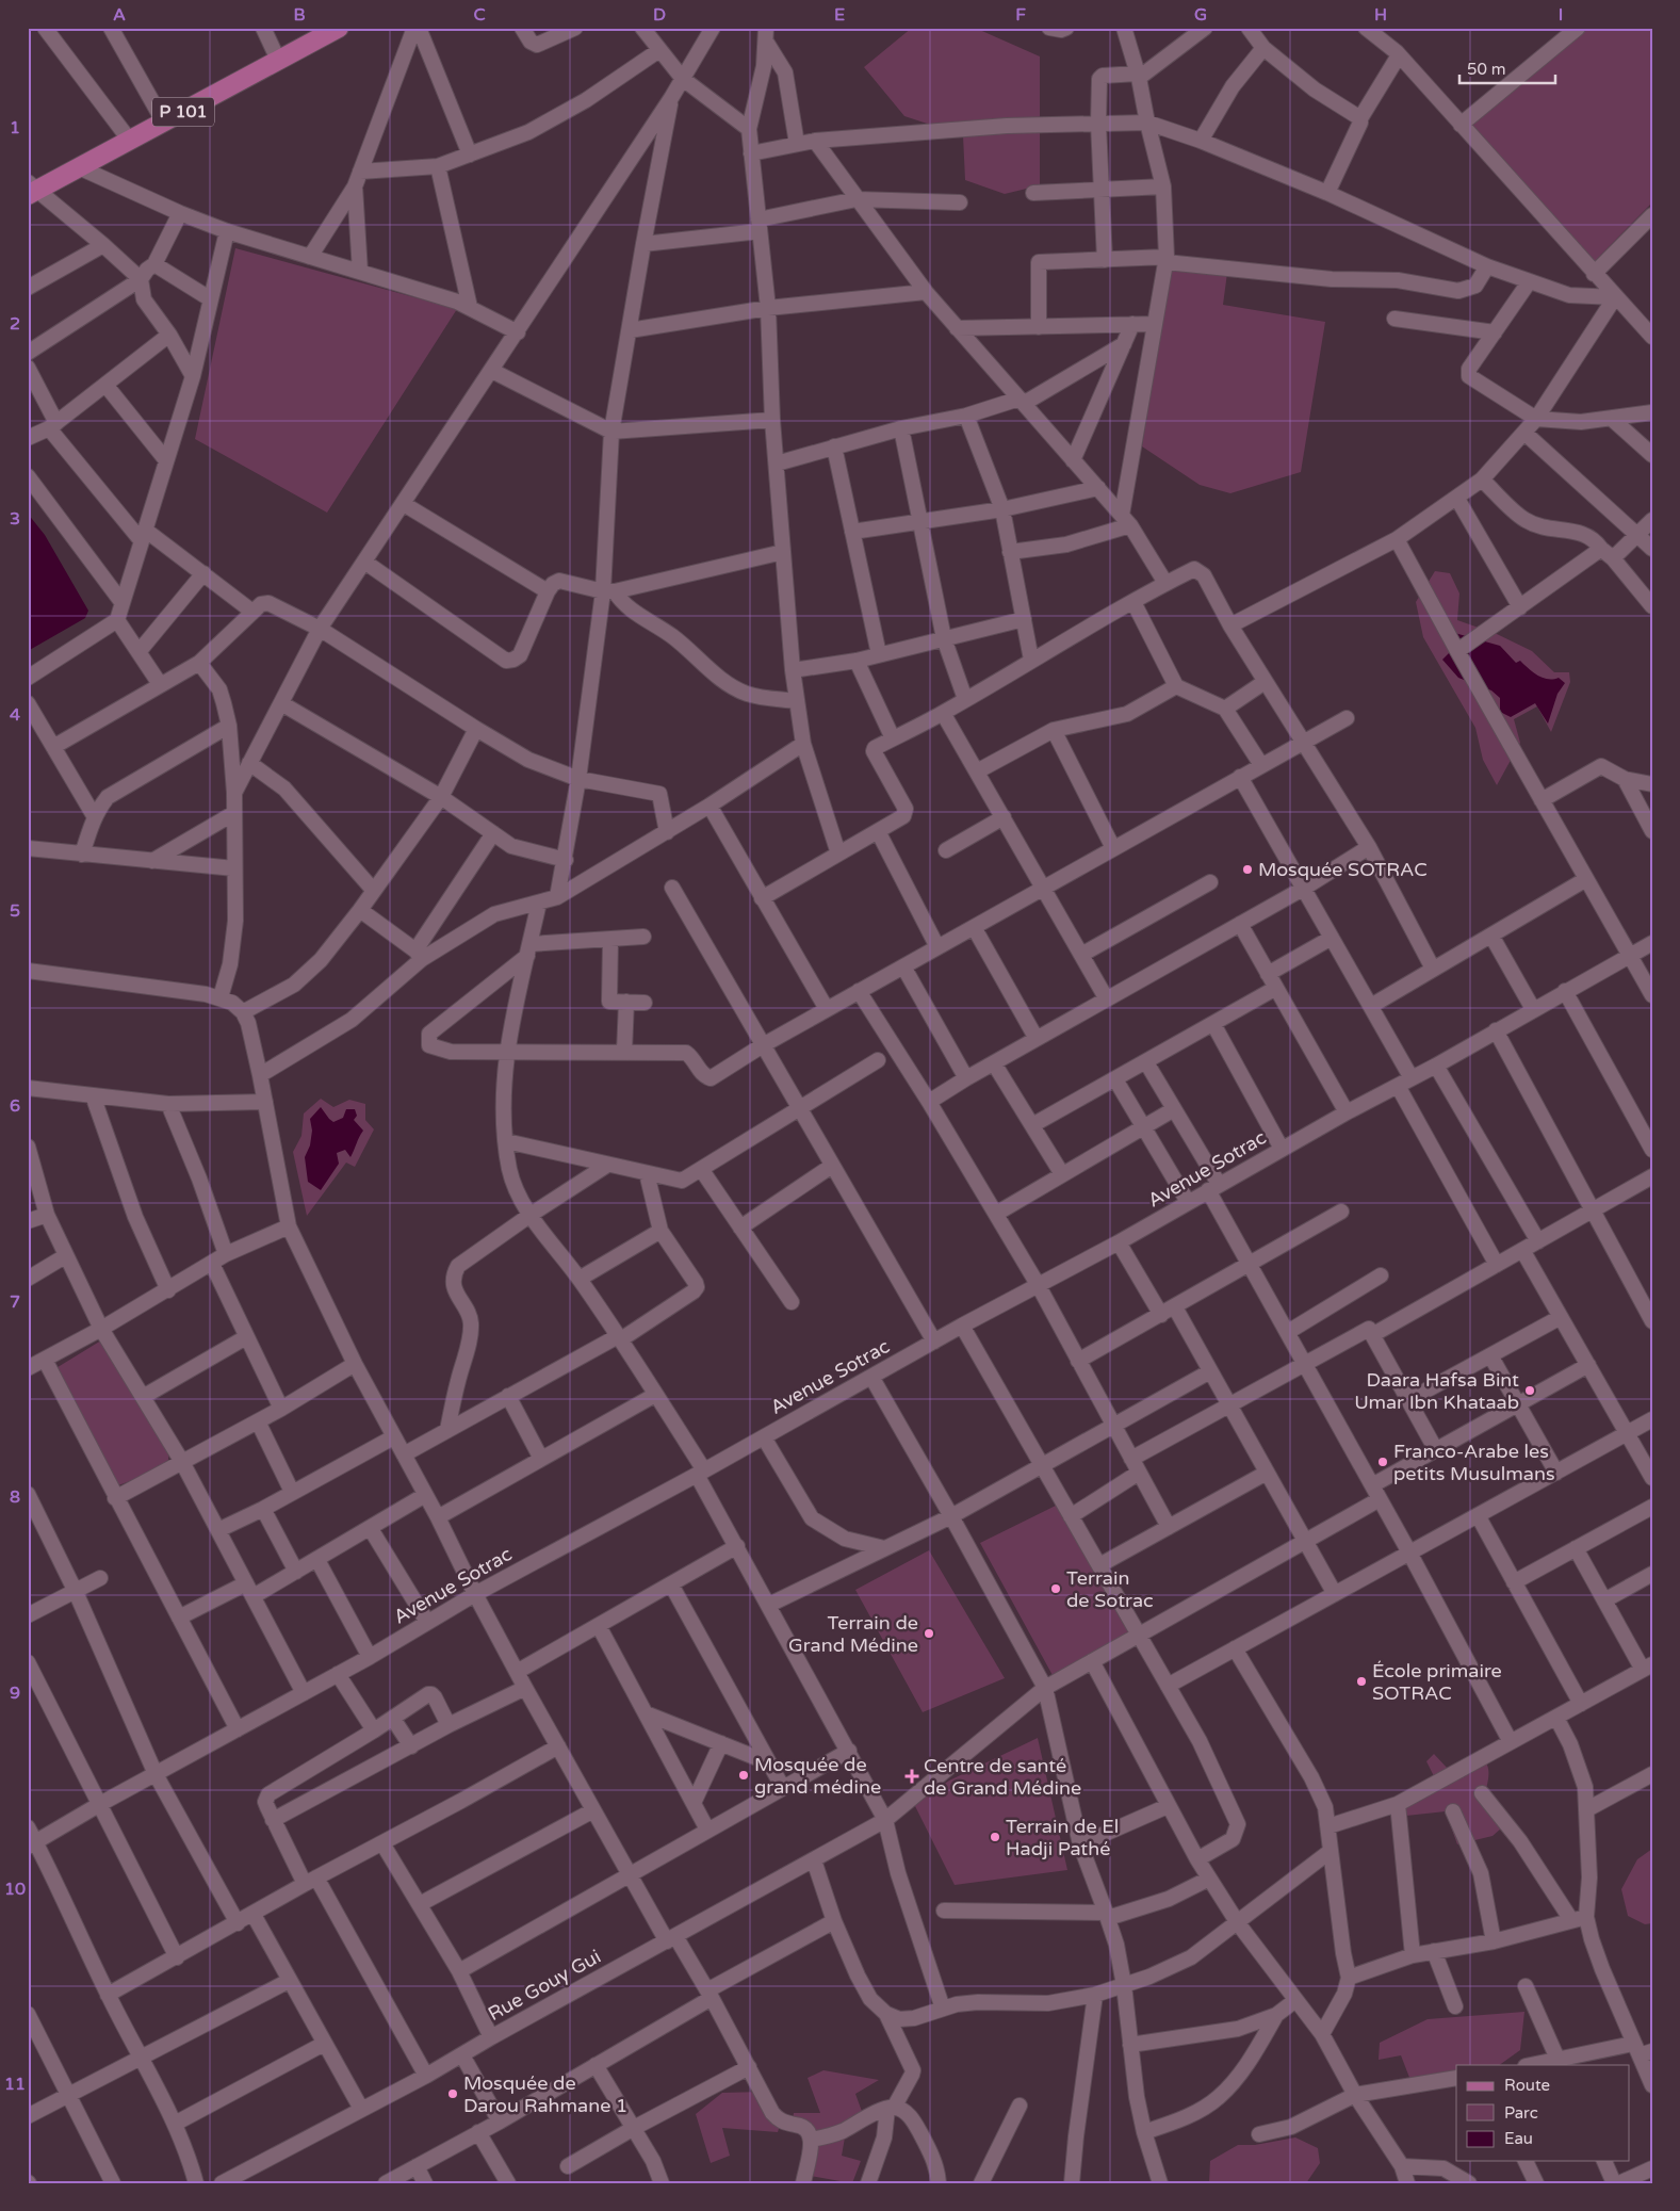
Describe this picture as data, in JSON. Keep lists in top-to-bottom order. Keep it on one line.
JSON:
{"streets":{"main road":["P 101"],"street":["Avenue Sotrac","Rue Gouy Gui"]},"places":{"other":["Mosquée SOTRAC","Daara Hafsa Bint Umar Ibn Khataab","Franco-Arabe les petits Musulmans","Terrain de Sotrac","Terrain de Grand Médine","École primaire SOTRAC","Mosquée de grand médine","Terrain de El Hadji Pathé","Mosquée de Darou Rahmane 1"],"health":["Centre de santé de Grand Médine"]},"legend":["Route","Parc","Eau"],"scale_bar":"50 m","grid":{"columns":["A","B","C","D","E","F","G","H","I"],"rows":["1","2","3","4","5","6","7","8","9","10","11"]}}
